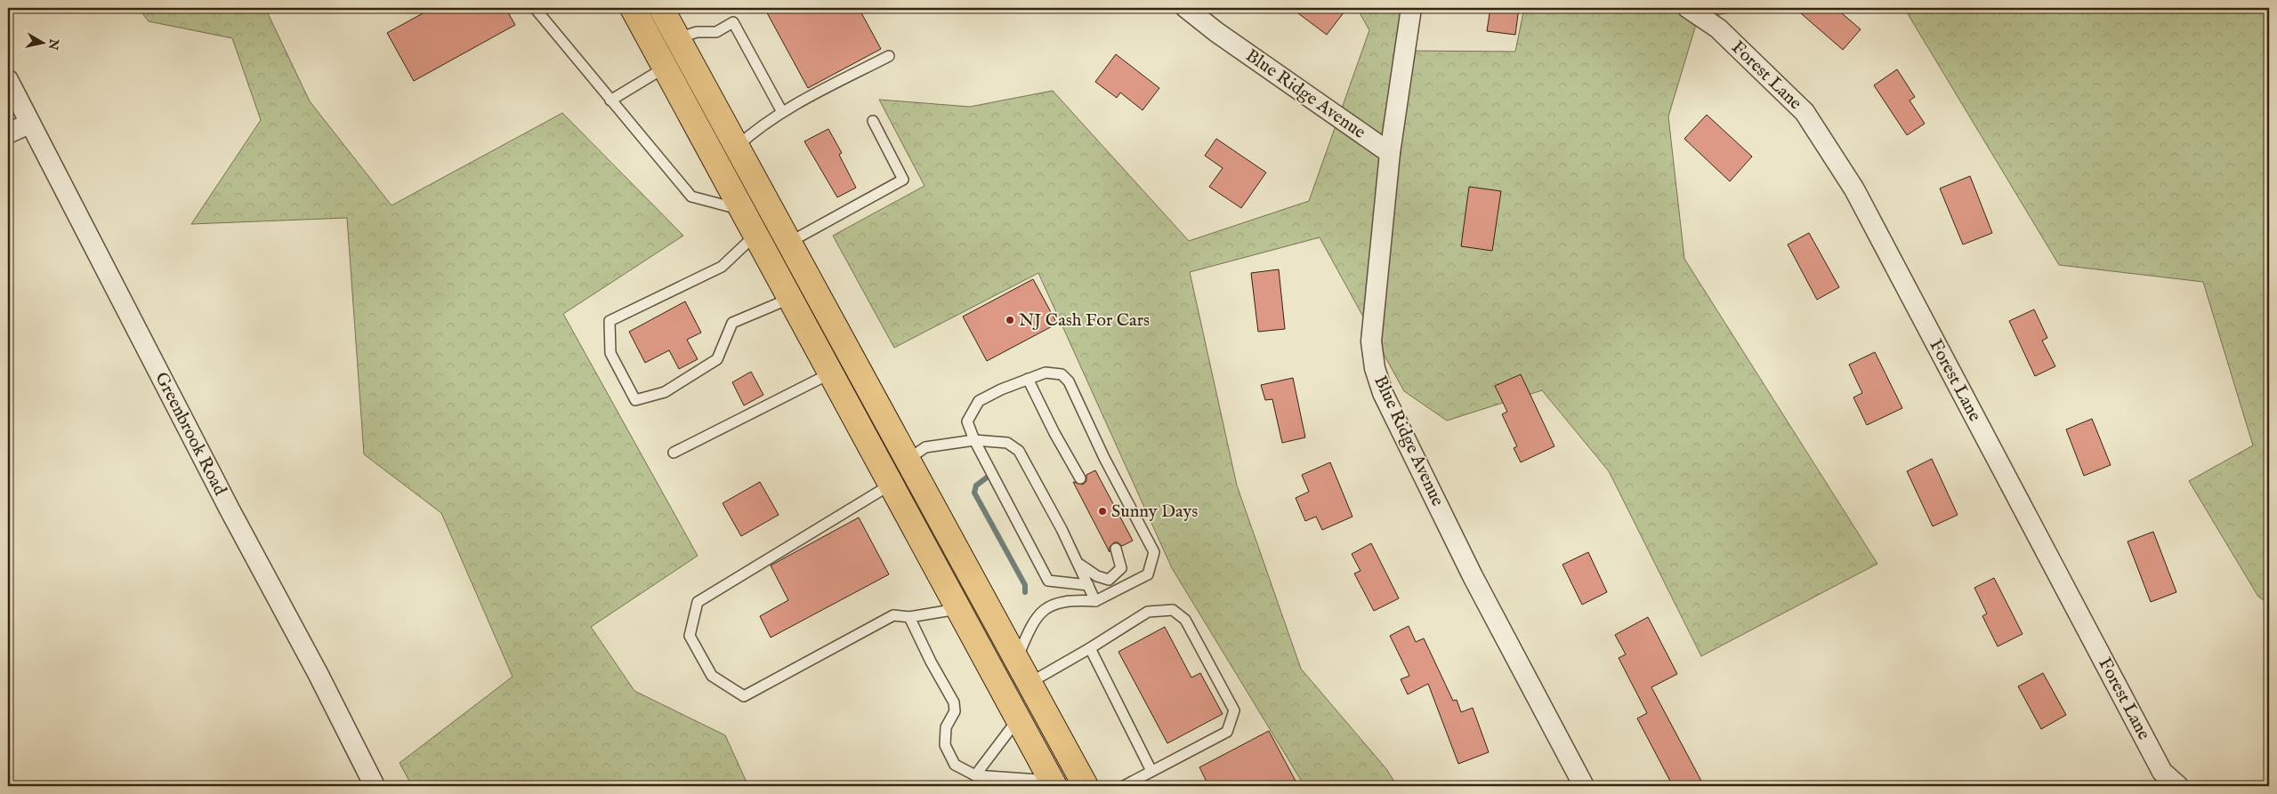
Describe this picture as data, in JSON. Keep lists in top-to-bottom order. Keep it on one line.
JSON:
{"streets":{"street":["Forest Lane","Blue Ridge Avenue","Greenbrook Road"]},"places":["NJ Cash For Cars","Sunny Days"],"north":"right"}
